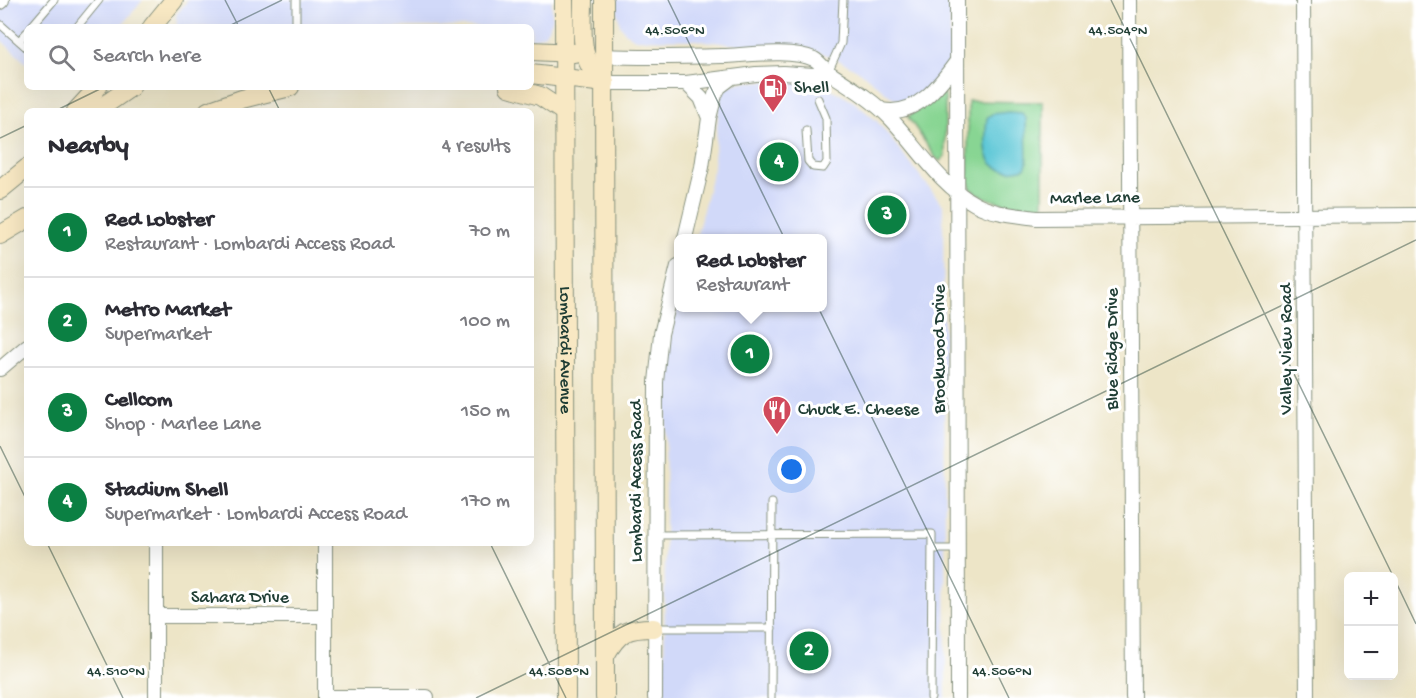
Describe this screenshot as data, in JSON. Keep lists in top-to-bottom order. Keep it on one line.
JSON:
{"streets":{"main road":["Lombardi Avenue"],"street":["Marlee Lane","Brookwood Drive","Blue Ridge Drive","Valley View Road","Lombardi Access Road","Sahara Drive"]},"crossings":[["Marlee Lane","Brookwood Drive"],["Marlee Lane","Blue Ridge Drive"],["Marlee Lane","Valley View Road"]],"places":{"fuel station":["Shell"],"restaurant":["Chuck E. Cheese"]},"page":{"search":"Search here","heading":["Nearby","4 results"],"pins":["4","3","1","2"],"list":[{"mark":"1","name":"Red Lobster","note":"Restaurant · Lombardi Access Road","value":"70 m"},{"mark":"2","name":"Metro Market","note":"Supermarket","value":"100 m"},{"mark":"3","name":"Cellcom","note":"Shop · Marlee Lane","value":"150 m"},{"mark":"4","name":"Stadium Shell","note":"Supermarket · Lombardi Access Road","value":"170 m"}],"popup":["Red Lobster","Restaurant"],"map_buttons":["+","−"]},"coordinates":["44.506°N","44.504°N","44.510°N","44.508°N"]}
